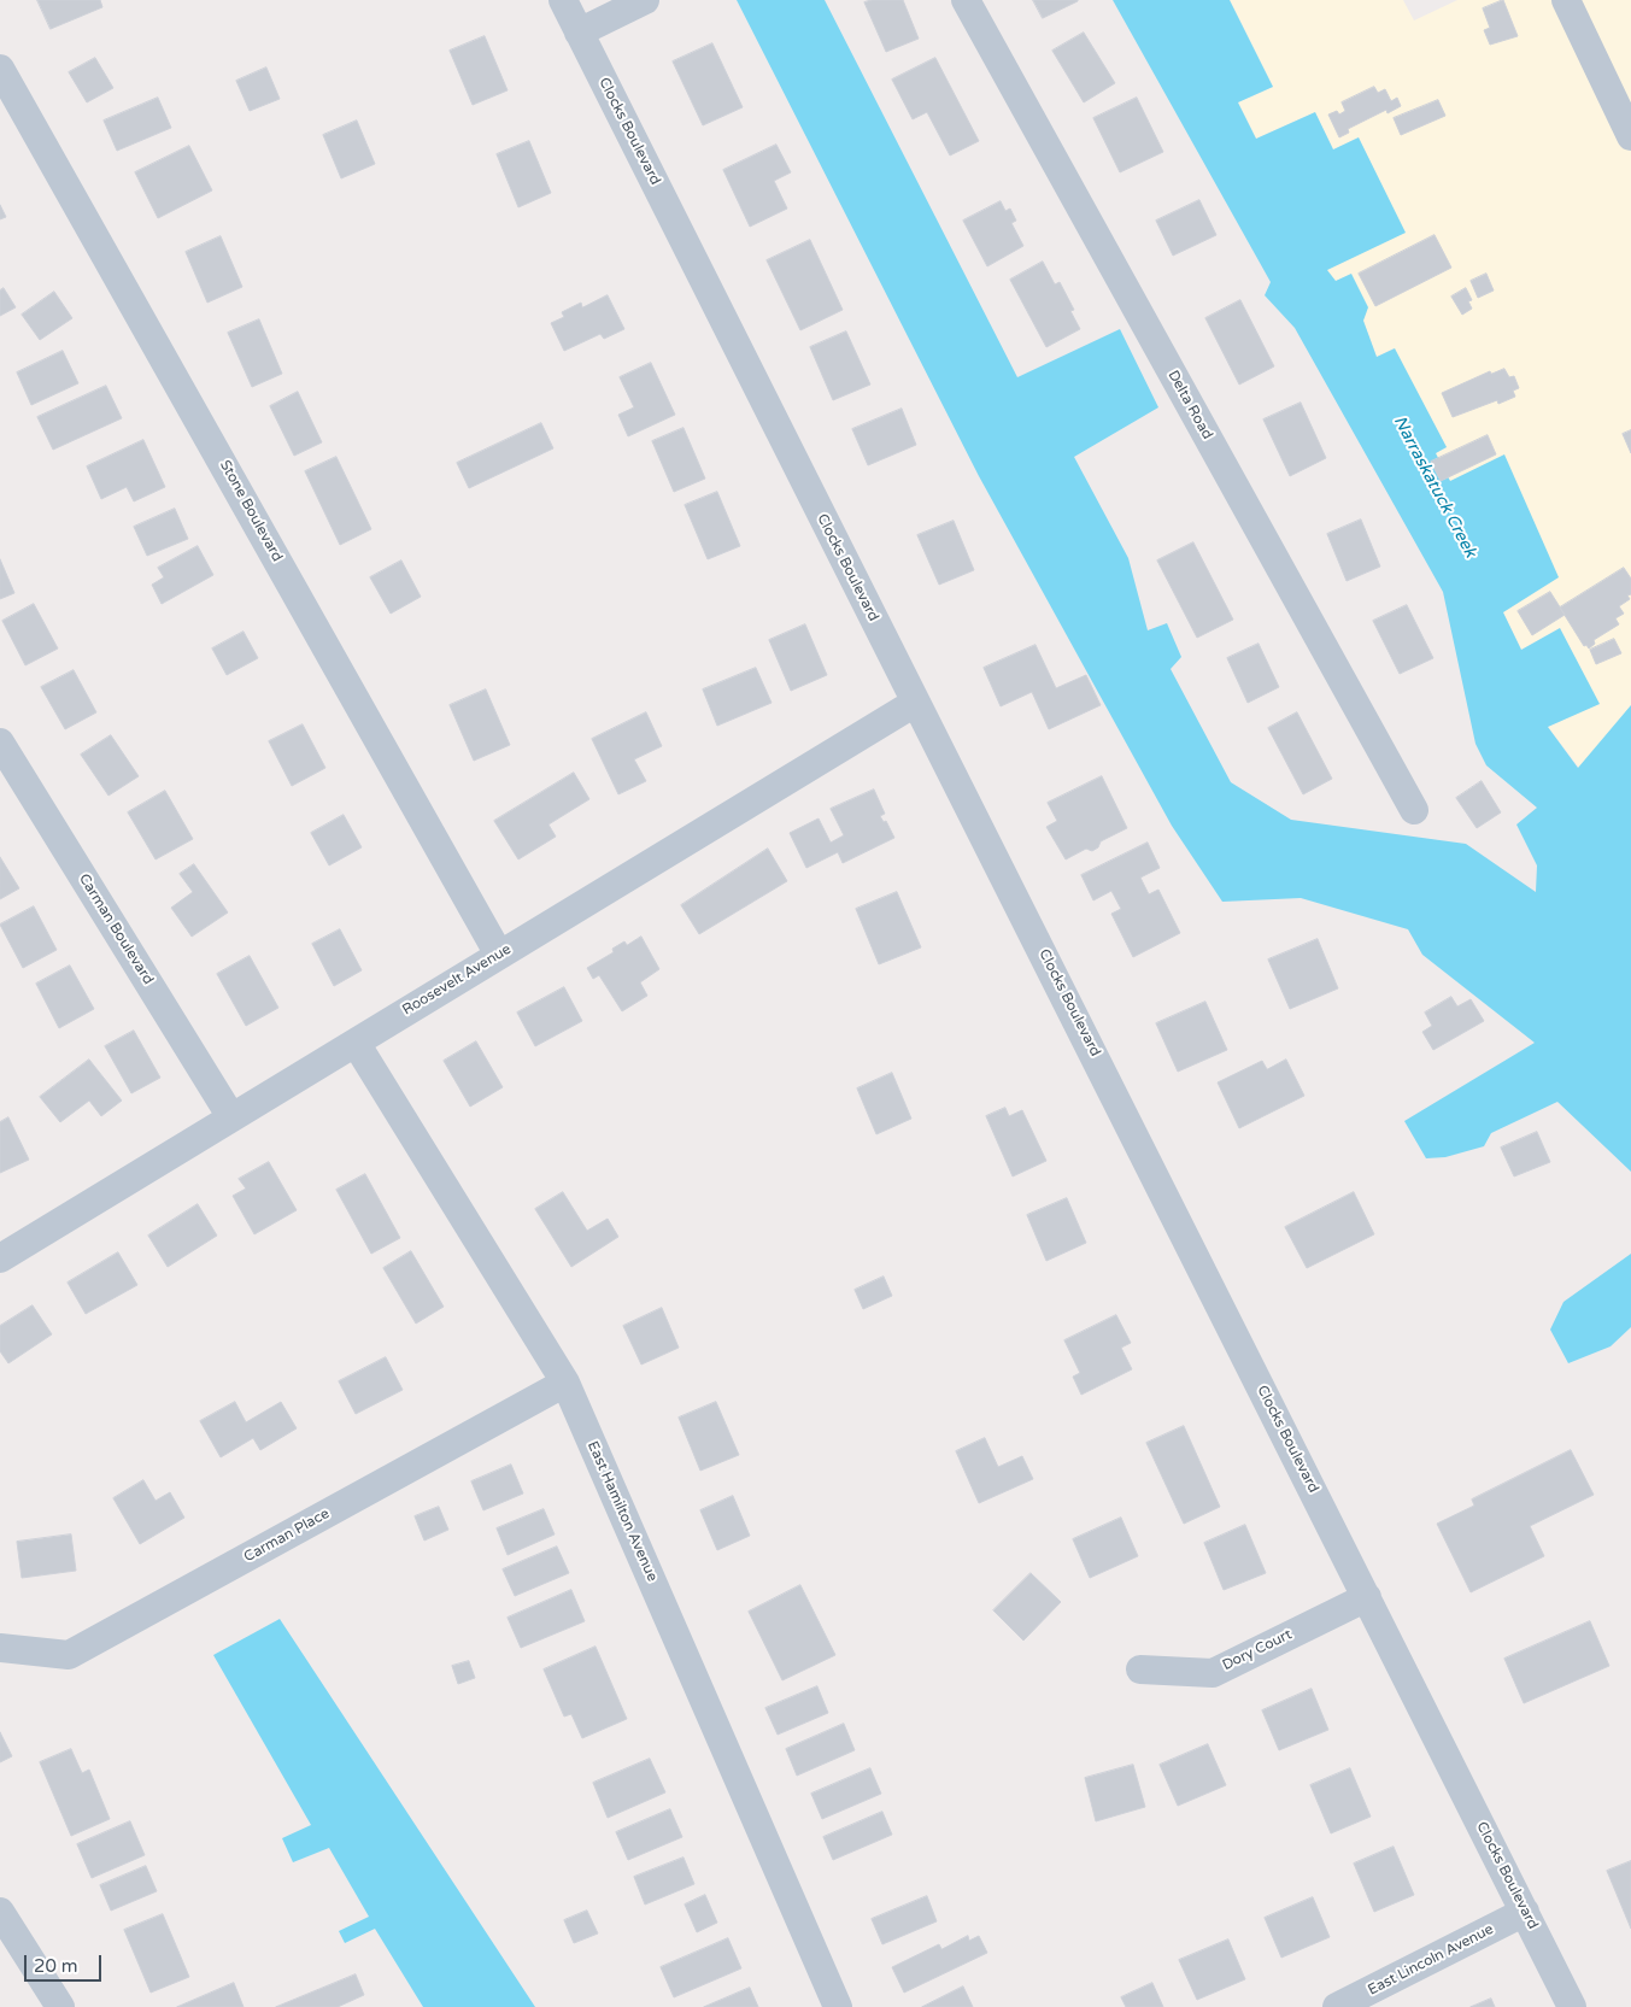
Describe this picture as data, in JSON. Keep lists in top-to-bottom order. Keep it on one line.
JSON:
{"streets":{"street":["Clocks Boulevard","Delta Road","Stone Boulevard","Carman Boulevard","Roosevelt Avenue","East Hamilton Avenue","Carman Place","Dory Court","East Lincoln Avenue"]},"crossings":[["Clocks Boulevard","Roosevelt Avenue"],["Clocks Boulevard","Dory Court"],["Clocks Boulevard","East Lincoln Avenue"],["Stone Boulevard","Roosevelt Avenue"],["Carman Boulevard","Roosevelt Avenue"],["Roosevelt Avenue","East Hamilton Avenue"],["East Hamilton Avenue","Carman Place"]],"water":["Narraskatuck Creek"],"scale_bar":"20 m"}
